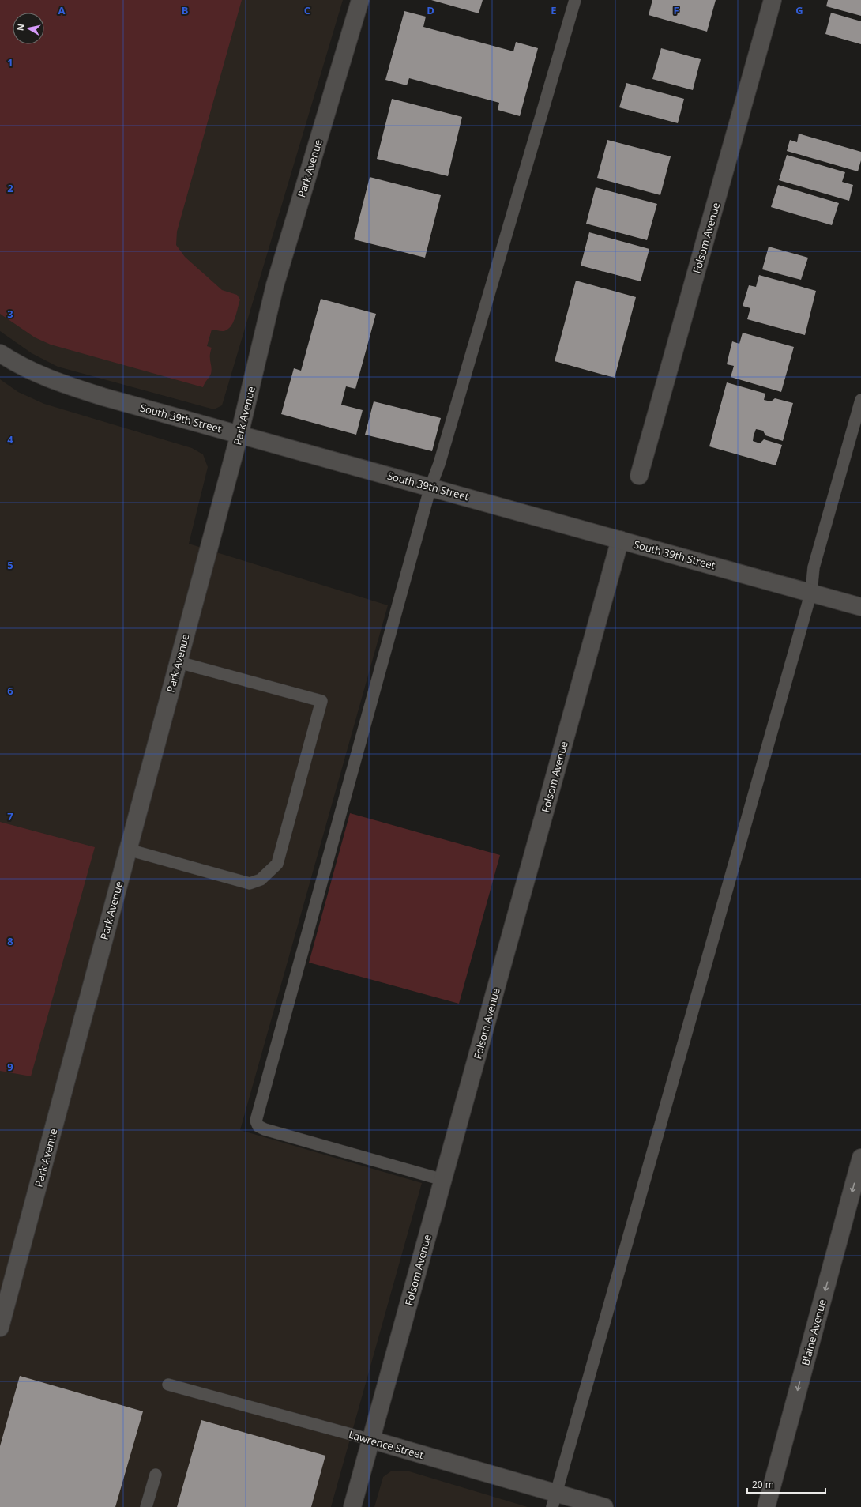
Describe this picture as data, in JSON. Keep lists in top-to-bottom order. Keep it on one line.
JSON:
{"streets":{"street":["Park Avenue","Folsom Avenue","South 39th Street","Blaine Avenue","Lawrence Street"]},"crossings":[["Park Avenue","South 39th Street"],["Folsom Avenue","South 39th Street"],["Folsom Avenue","Lawrence Street"]],"one_way":["Blaine Avenue"],"scale_bar":"20 m","north":"left","grid":{"columns":["A","B","C","D","E","F","G"],"rows":["1","2","3","4","5","6","7","8","9"]}}
